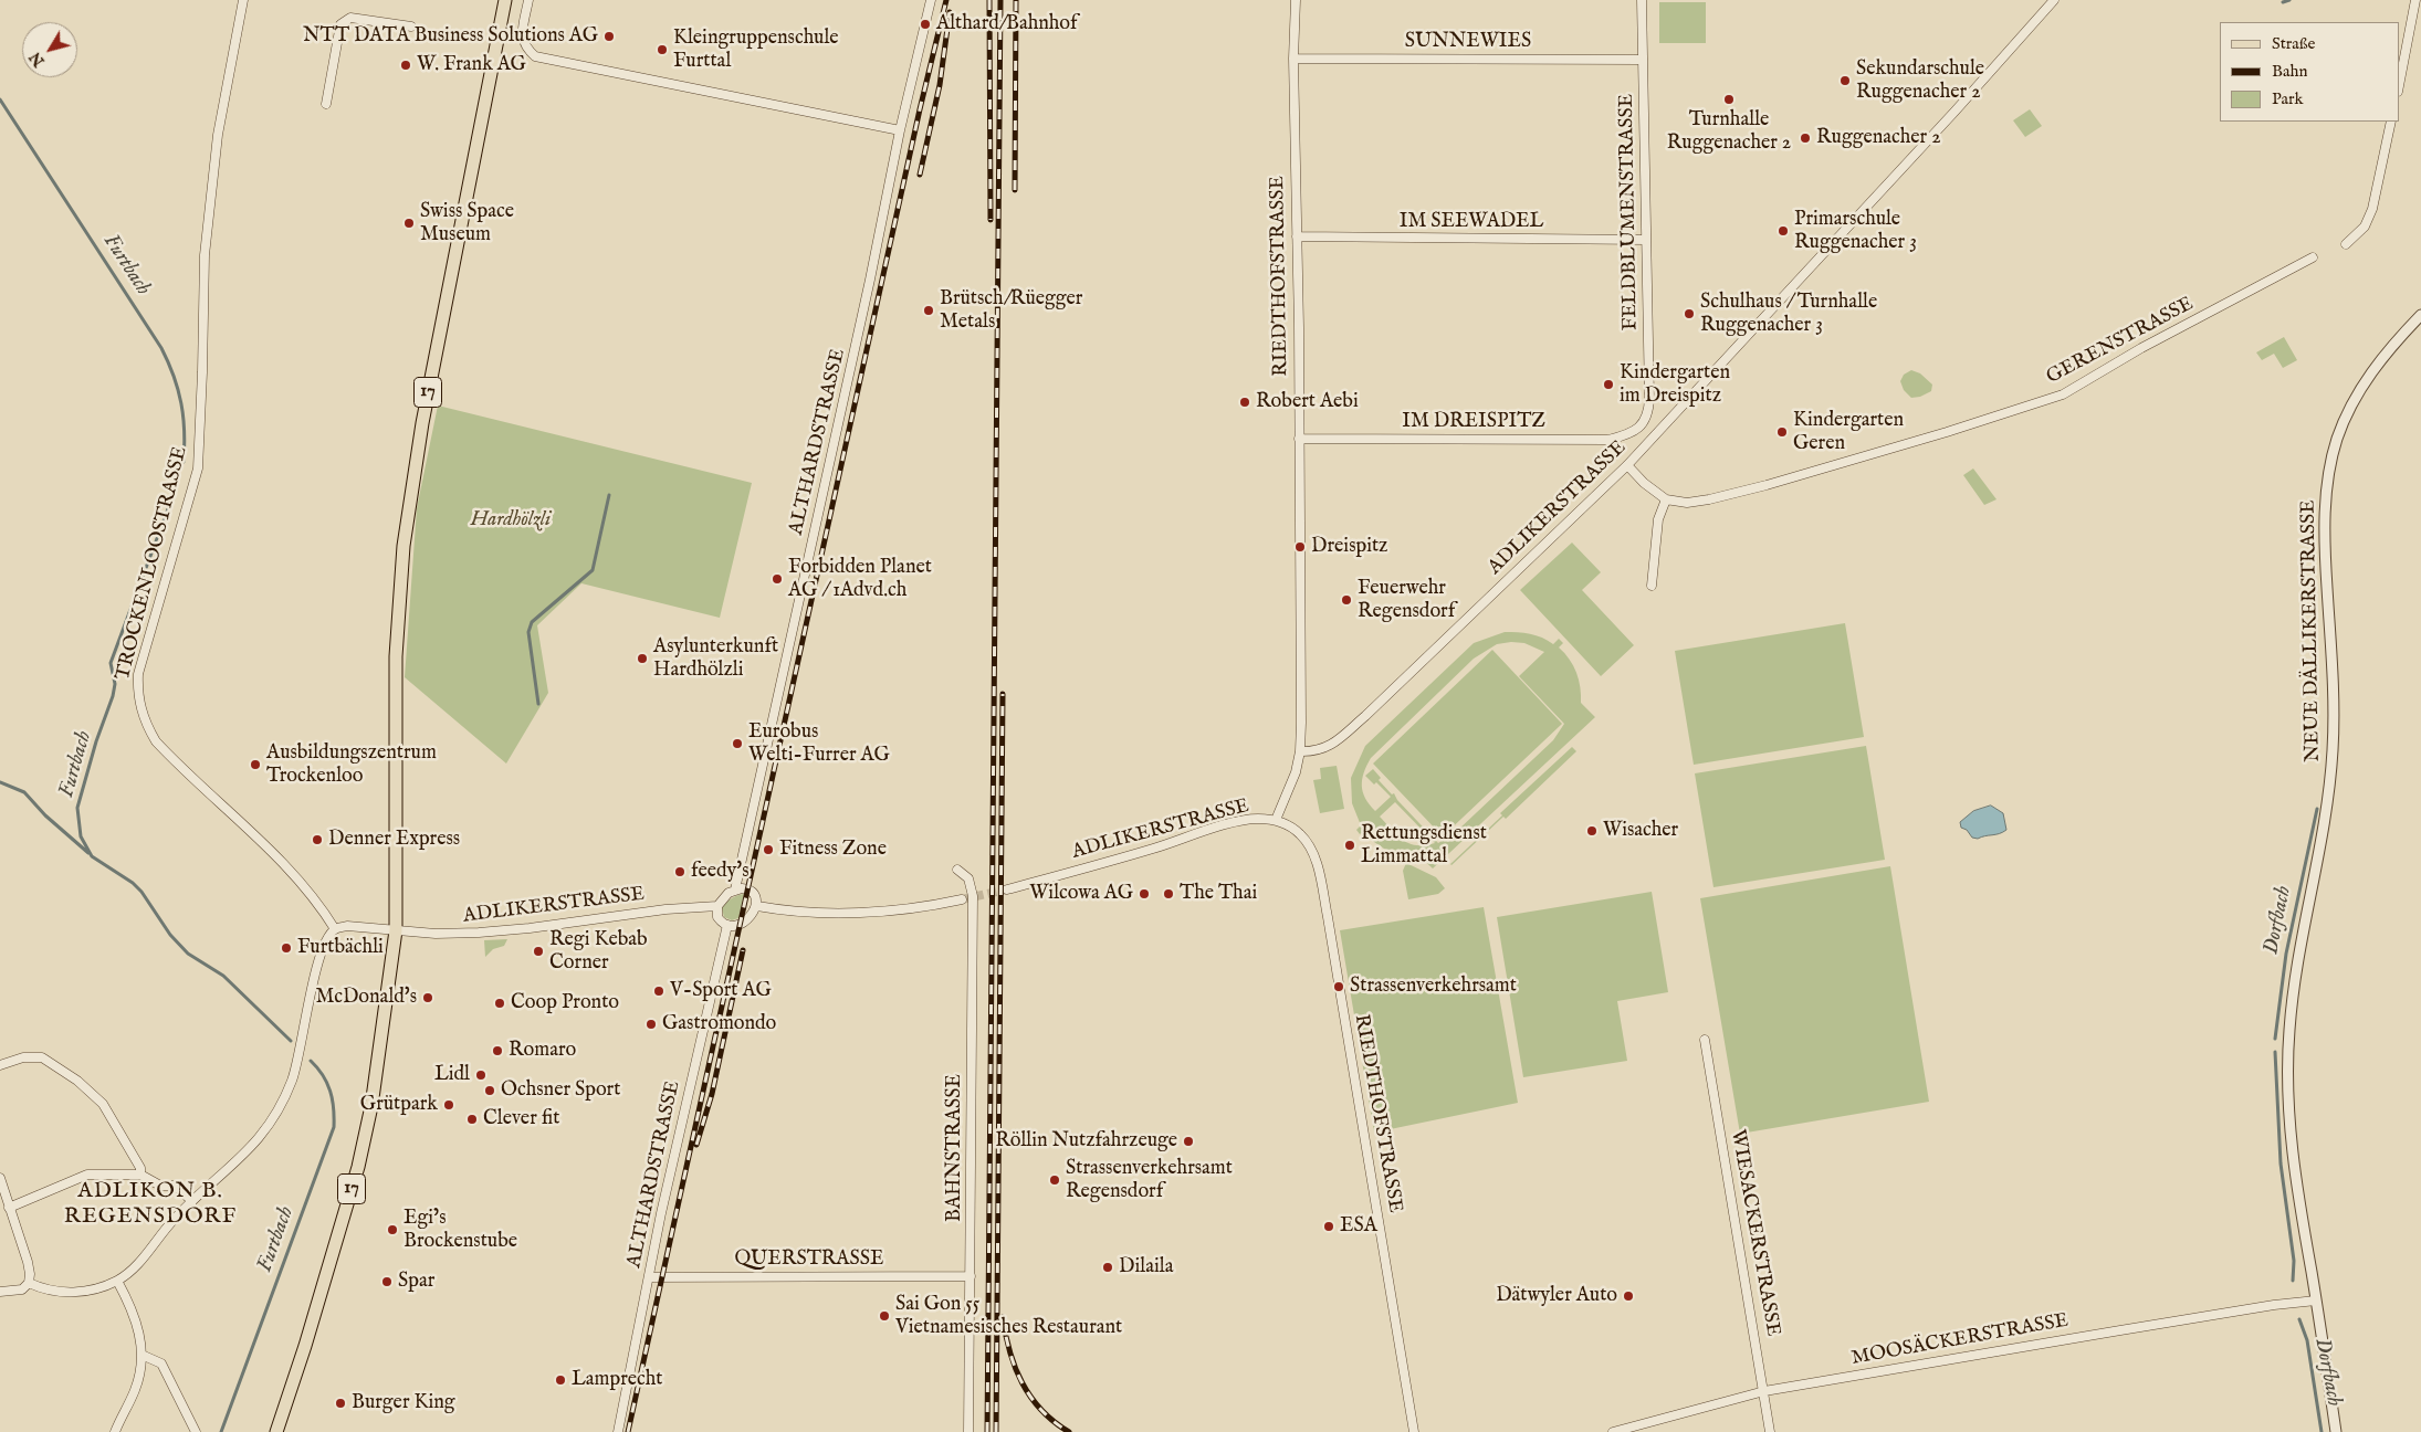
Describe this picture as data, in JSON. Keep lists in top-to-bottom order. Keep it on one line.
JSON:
{"streets":{"main road":["17"],"street":["SUNNEWIES","FELDBLUMENSTRASSE","IM SEEWADEL","RIEDTHOFSTRASSE","GERENSTRASSE","IM DREISPITZ","ALTHARDSTRASSE","ADLIKERSTRASSE","TROCKENLOOSTRASSE","NEUE DÄLLIKERSTRASSE","BAHNSTRASSE","WIESACKERSTRASSE","QUERSTRASSE","MOOSÄCKERSTRASSE"]},"crossings":[["SUNNEWIES","FELDBLUMENSTRASSE"],["SUNNEWIES","RIEDTHOFSTRASSE"],["FELDBLUMENSTRASSE","IM SEEWADEL"],["FELDBLUMENSTRASSE","IM DREISPITZ"],["IM SEEWADEL","RIEDTHOFSTRASSE"],["RIEDTHOFSTRASSE","IM DREISPITZ"],["RIEDTHOFSTRASSE","ADLIKERSTRASSE"],["17","ADLIKERSTRASSE"],["ALTHARDSTRASSE","ADLIKERSTRASSE"],["ALTHARDSTRASSE","QUERSTRASSE"],["ADLIKERSTRASSE","TROCKENLOOSTRASSE"],["NEUE DÄLLIKERSTRASSE","MOOSÄCKERSTRASSE"],["BAHNSTRASSE","QUERSTRASSE"],["WIESACKERSTRASSE","MOOSÄCKERSTRASSE"]],"districts":["ADLIKON B. REGENSDORF"],"water":["Furtbach","Dorfbach"],"parks":["Hardhölzli"],"places":["Althard/Bahnhof","NTT DATA Business Solutions AG","Kleingruppenschule Furttal","W. Frank AG","Sekundarschule Ruggenacher 2","Turnhalle Ruggenacher 2","Ruggenacher 2","Swiss Space Museum","Primarschule Ruggenacher 3","Brütsch/Rüegger Metals","Schulhaus / Turnhalle Ruggenacher 3","Kindergarten im Dreispitz","Robert Aebi","Kindergarten Geren","Dreispitz","Forbidden Planet AG / 1Advd.ch","Feuerwehr Regensdorf","Asylunterkunft Hardhölzli","Eurobus Welti-Furrer AG","Ausbildungszentrum Trockenloo","Wisacher","Denner Express","Rettungsdienst Limmattal","Fitness Zone","feedy's","Wilcowa AG","The Thai","Furtbächli","Regi Kebab Corner","Strassenverkehrsamt","V-Sport AG","McDonald's","Coop Pronto","Gastromondo","Romaro","Lidl","Ochsner Sport","Grütpark","Clever fit","Röllin Nutzfahrzeuge","Strassenverkehrsamt Regensdorf","ESA","Egi’s Brockenstube","Dilaila","Spar","Dätwyler Auto","Sai Gon 55 Vietnamesisches Restaurant","Lamprecht","Burger King"],"legend":["Straße","Bahn","Park"],"north":"bottom left"}
